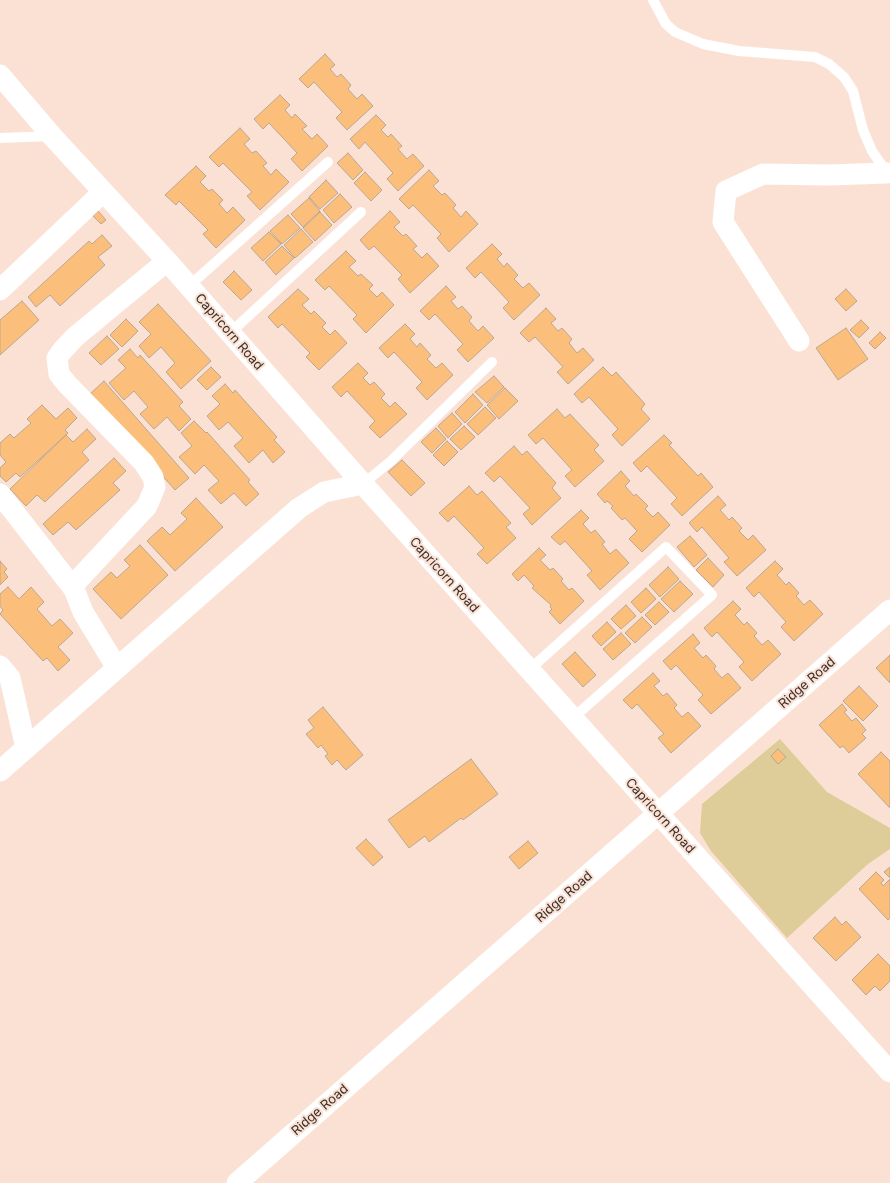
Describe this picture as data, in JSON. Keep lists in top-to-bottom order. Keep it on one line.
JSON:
{"streets":{"street":["Capricorn Road","Ridge Road"]},"crossings":[["Capricorn Road","Ridge Road"]]}
